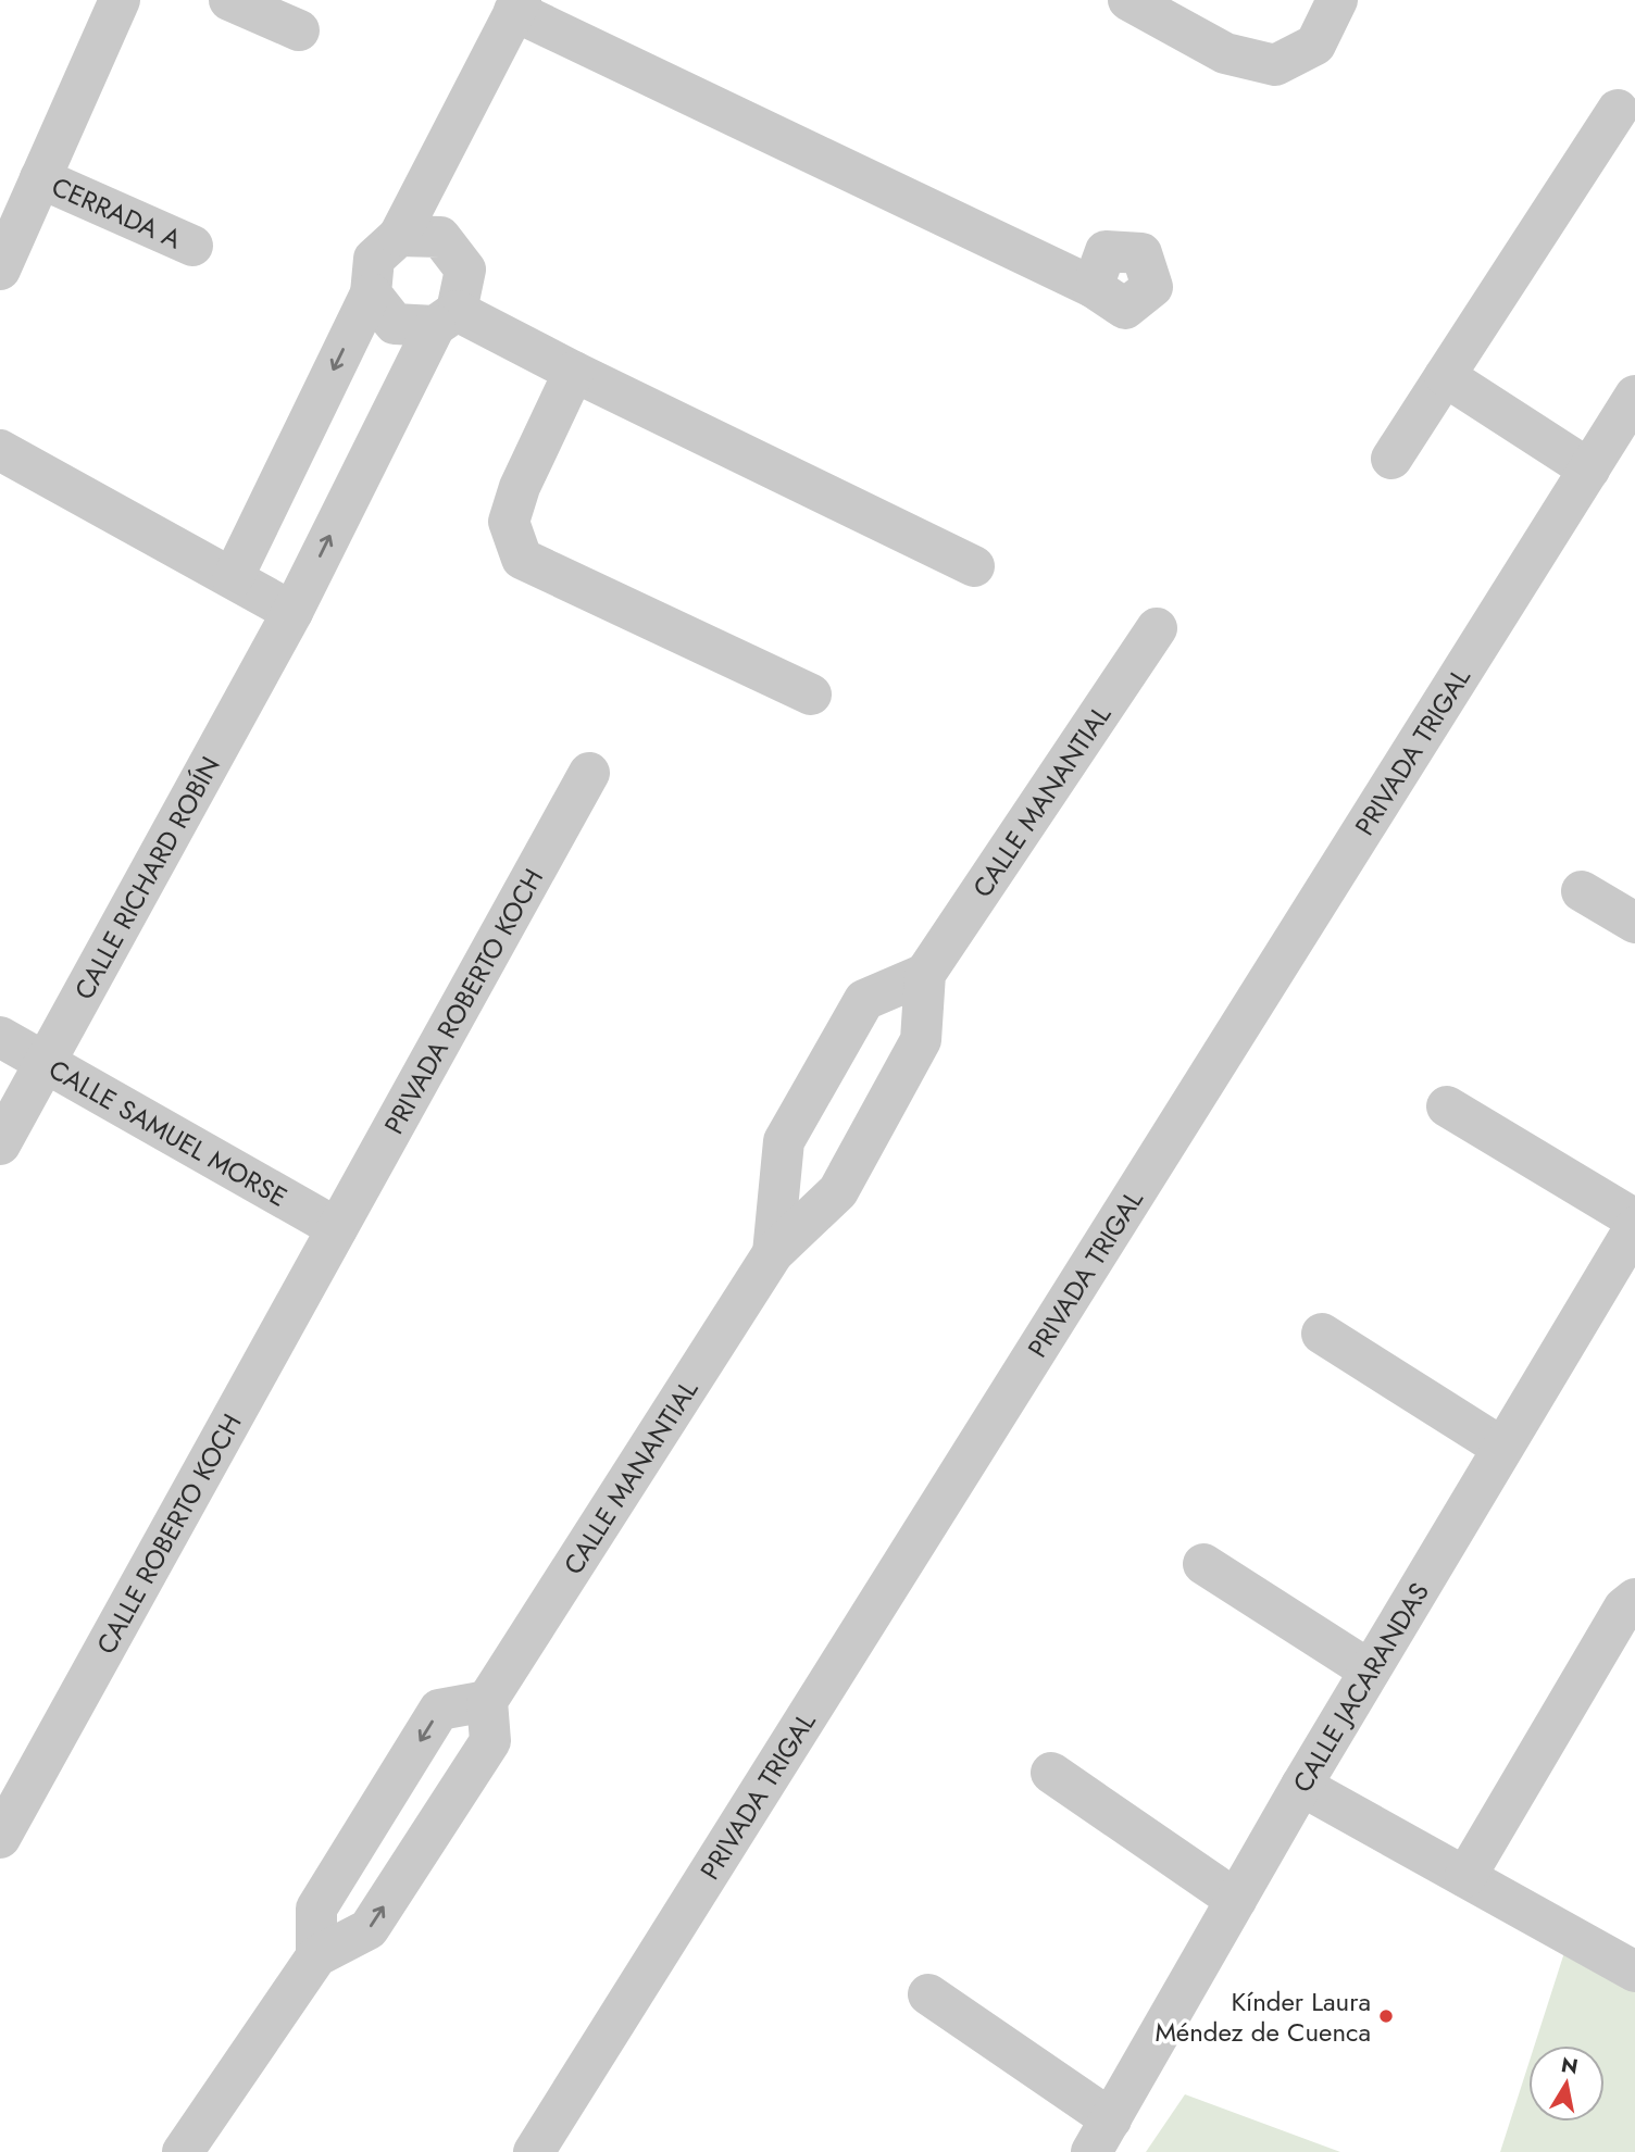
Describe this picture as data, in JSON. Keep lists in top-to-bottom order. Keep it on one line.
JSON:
{"streets":{"street":["CERRADA A","PRIVADA TRIGAL","CALLE MANANTIAL","CALLE RICHARD ROBÍN","PRIVADA ROBERTO KOCH","CALLE SAMUEL MORSE","CALLE ROBERTO KOCH","CALLE JACARANDAS"]},"crossings":[["CALLE RICHARD ROBÍN","CALLE SAMUEL MORSE"],["PRIVADA ROBERTO KOCH","CALLE SAMUEL MORSE"],["PRIVADA ROBERTO KOCH","CALLE ROBERTO KOCH"],["CALLE SAMUEL MORSE","CALLE ROBERTO KOCH"]],"places":["Kínder Laura Méndez de Cuenca"],"north":"top"}
